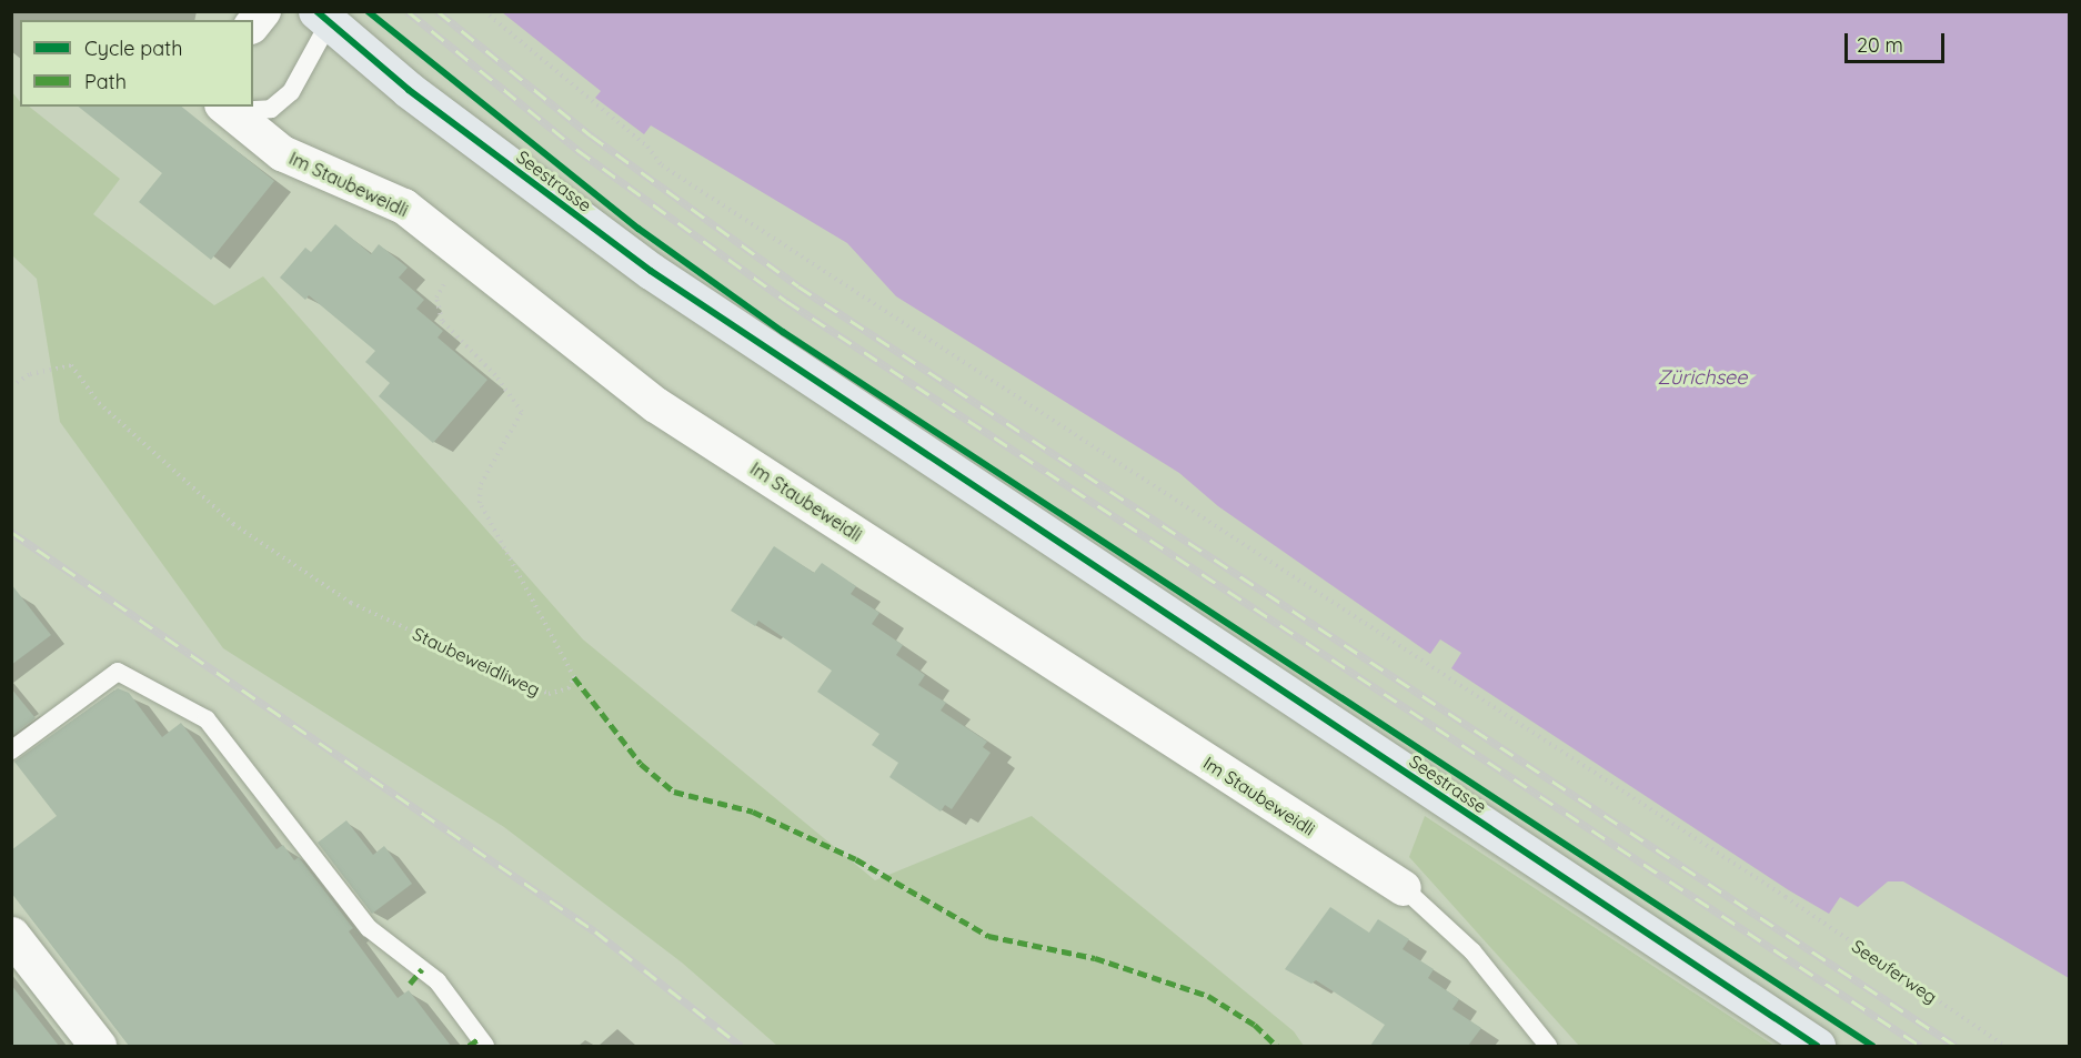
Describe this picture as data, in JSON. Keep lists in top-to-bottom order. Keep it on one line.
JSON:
{"streets":{"main road":["Seestrasse"],"street":["Im Staubeweidli"],"path":["Staubeweidliweg","Seeuferweg"]},"water":["Zürichsee"],"legend":["Cycle path","Path"],"scale_bar":"20 m"}
